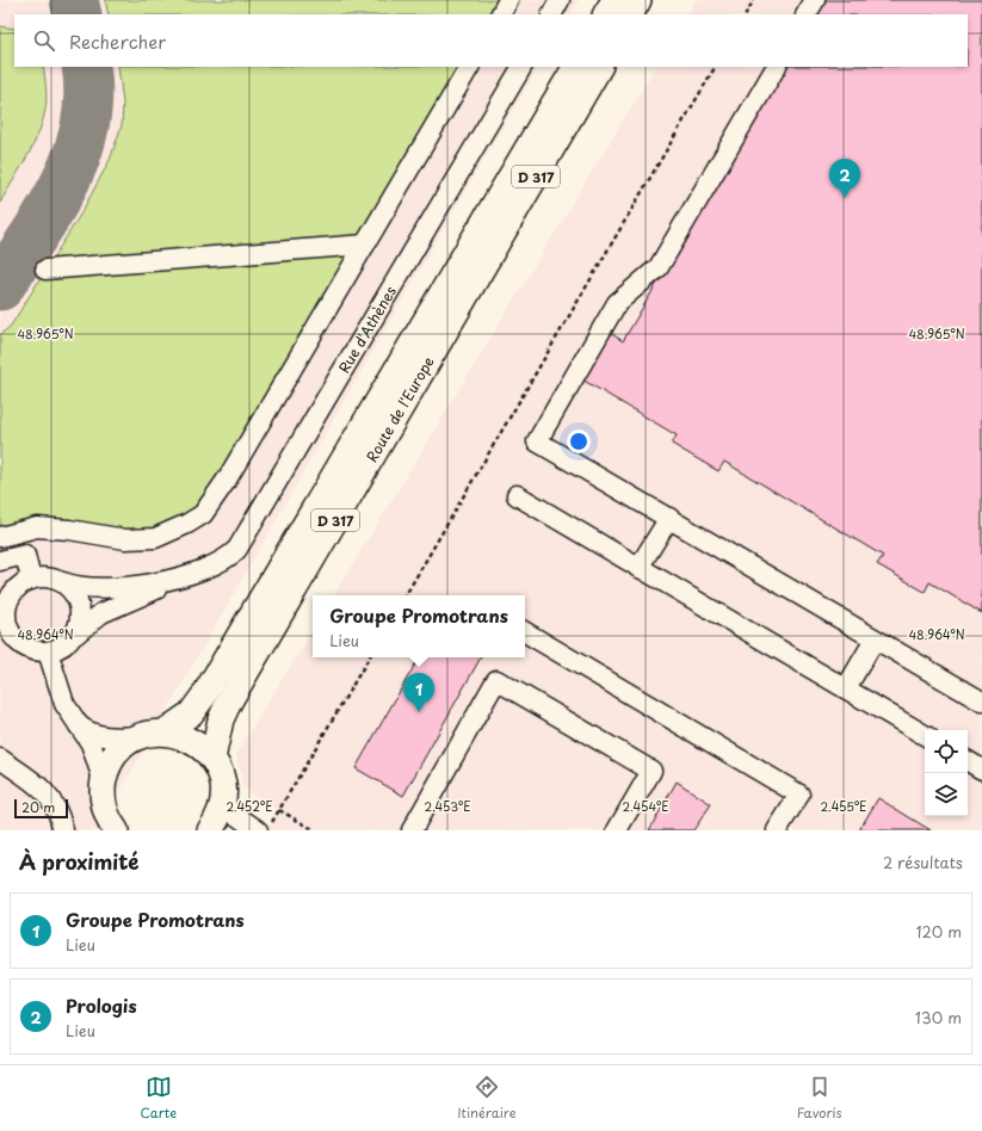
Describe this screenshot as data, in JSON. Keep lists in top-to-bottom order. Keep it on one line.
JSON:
{"streets":{"main road":["D 317","Route de l'Europe"],"street":["Rue d'Athènes"]},"scale_bar":"20 m","page":{"search":"Rechercher","pins":["2","1"],"popup":["Groupe Promotrans","Lieu"],"scale":"20 m","heading":["À proximité","2 résultats"],"list":[{"mark":"1","name":"Groupe Promotrans","note":"Lieu","value":"120 m"},{"mark":"2","name":"Prologis","note":"Lieu","value":"130 m"}],"nav":["Carte","Itinéraire","Favoris"]},"coordinates":["48.965°N","48.964°N","2.452°E","2.453°E","2.454°E","2.455°E"]}
